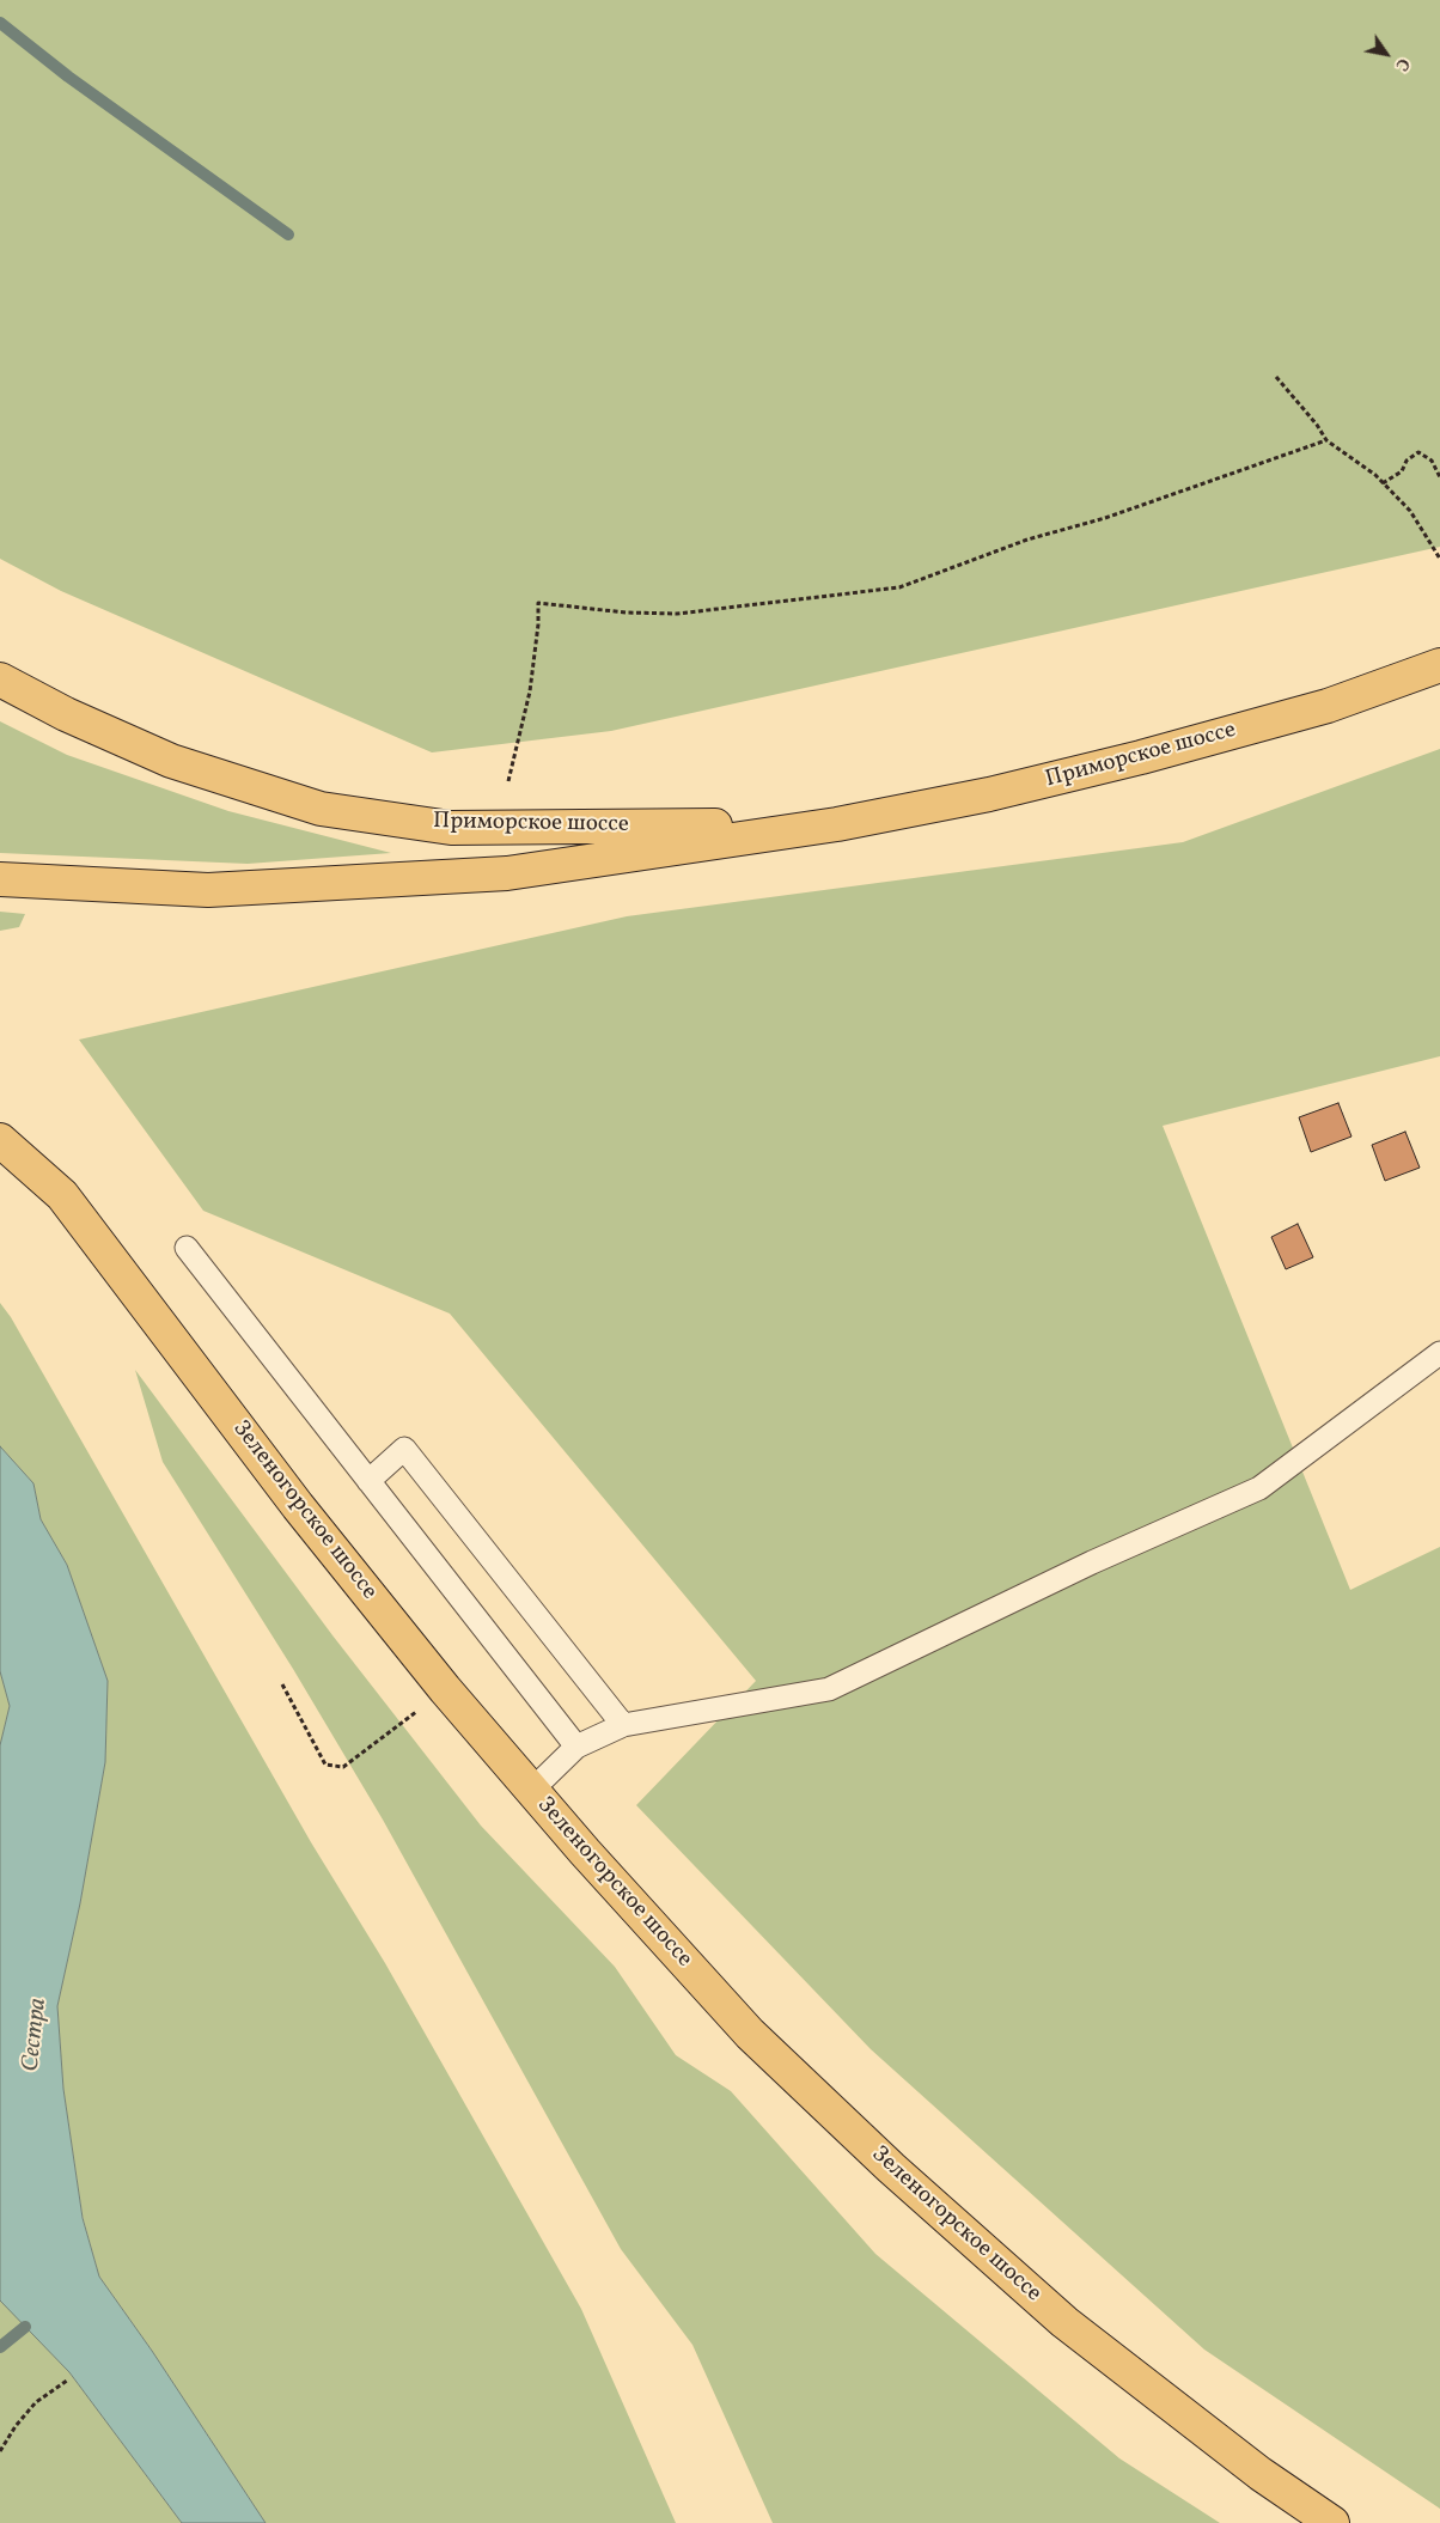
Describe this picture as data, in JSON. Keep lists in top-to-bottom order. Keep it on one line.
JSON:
{"streets":{"main road":["Приморское шоссе","Зеленогорское шоссе"]},"water":["Сестра"],"north":"bottom right"}
